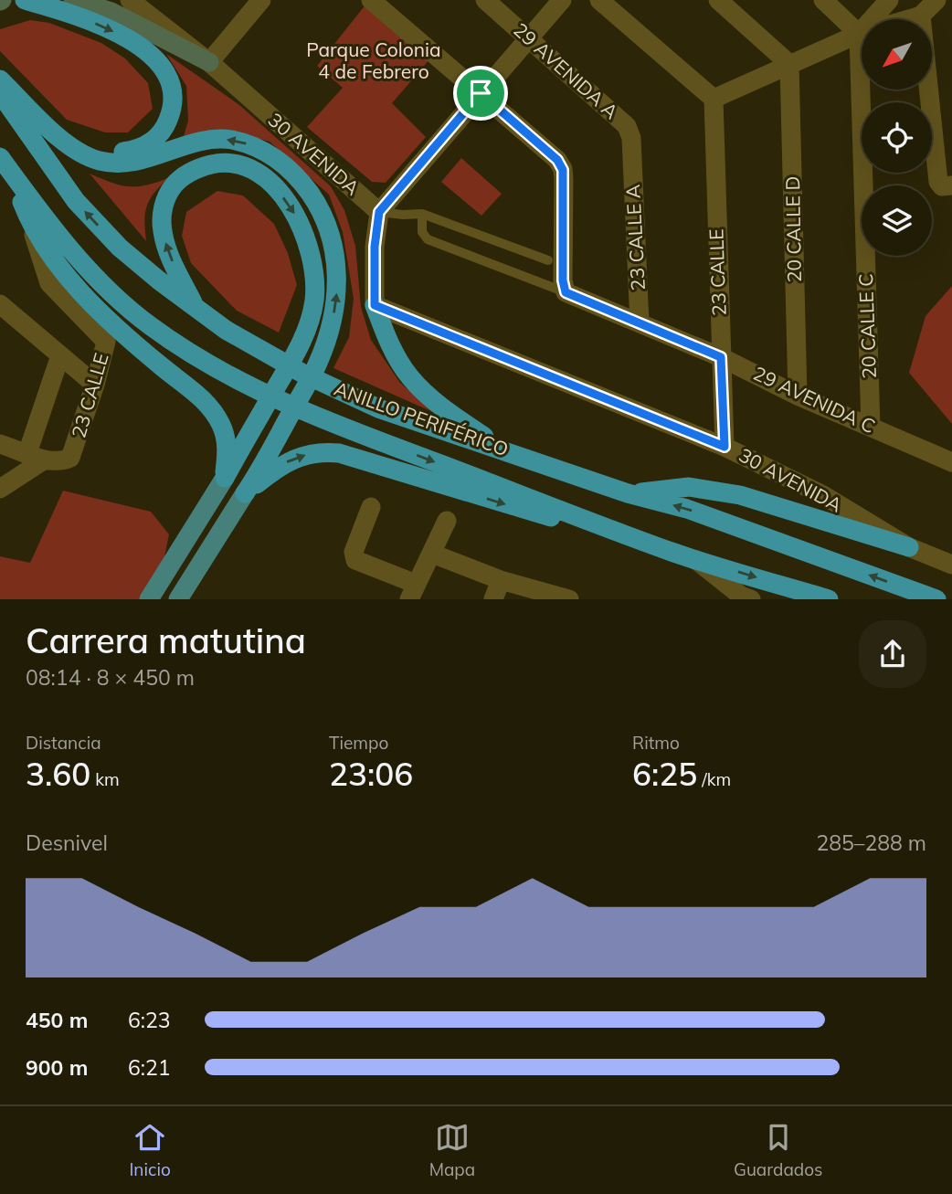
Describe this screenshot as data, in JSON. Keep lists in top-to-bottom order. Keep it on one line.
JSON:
{"streets":{"highway":["ANILLO PERIFÉRICO"],"street":["29 AVENIDA A","30 AVENIDA","20 CALLE D","23 CALLE A","23 CALLE","20 CALLE C","29 AVENIDA C"]},"crossings":[["29 AVENIDA A","23 CALLE A"],["30 AVENIDA","23 CALLE"],["20 CALLE D","29 AVENIDA C"],["23 CALLE A","29 AVENIDA C"],["23 CALLE","29 AVENIDA C"],["20 CALLE C","29 AVENIDA C"]],"parks":["Parque Colonia 4 de Febrero"],"north":"bottom left","page":{"heading":["Carrera matutina","08:14 · 8 × 450 m"],"stats":[["Distancia","3.60 km"],["Tiempo","23:06"],["Ritmo","6:25 /km"]],"chart":["Desnivel","285–288 m"],"list":[{"name":"450 m","note":"6:23"},{"name":"900 m","note":"6:21"}],"tabs":["Inicio","Mapa","Guardados"]}}
